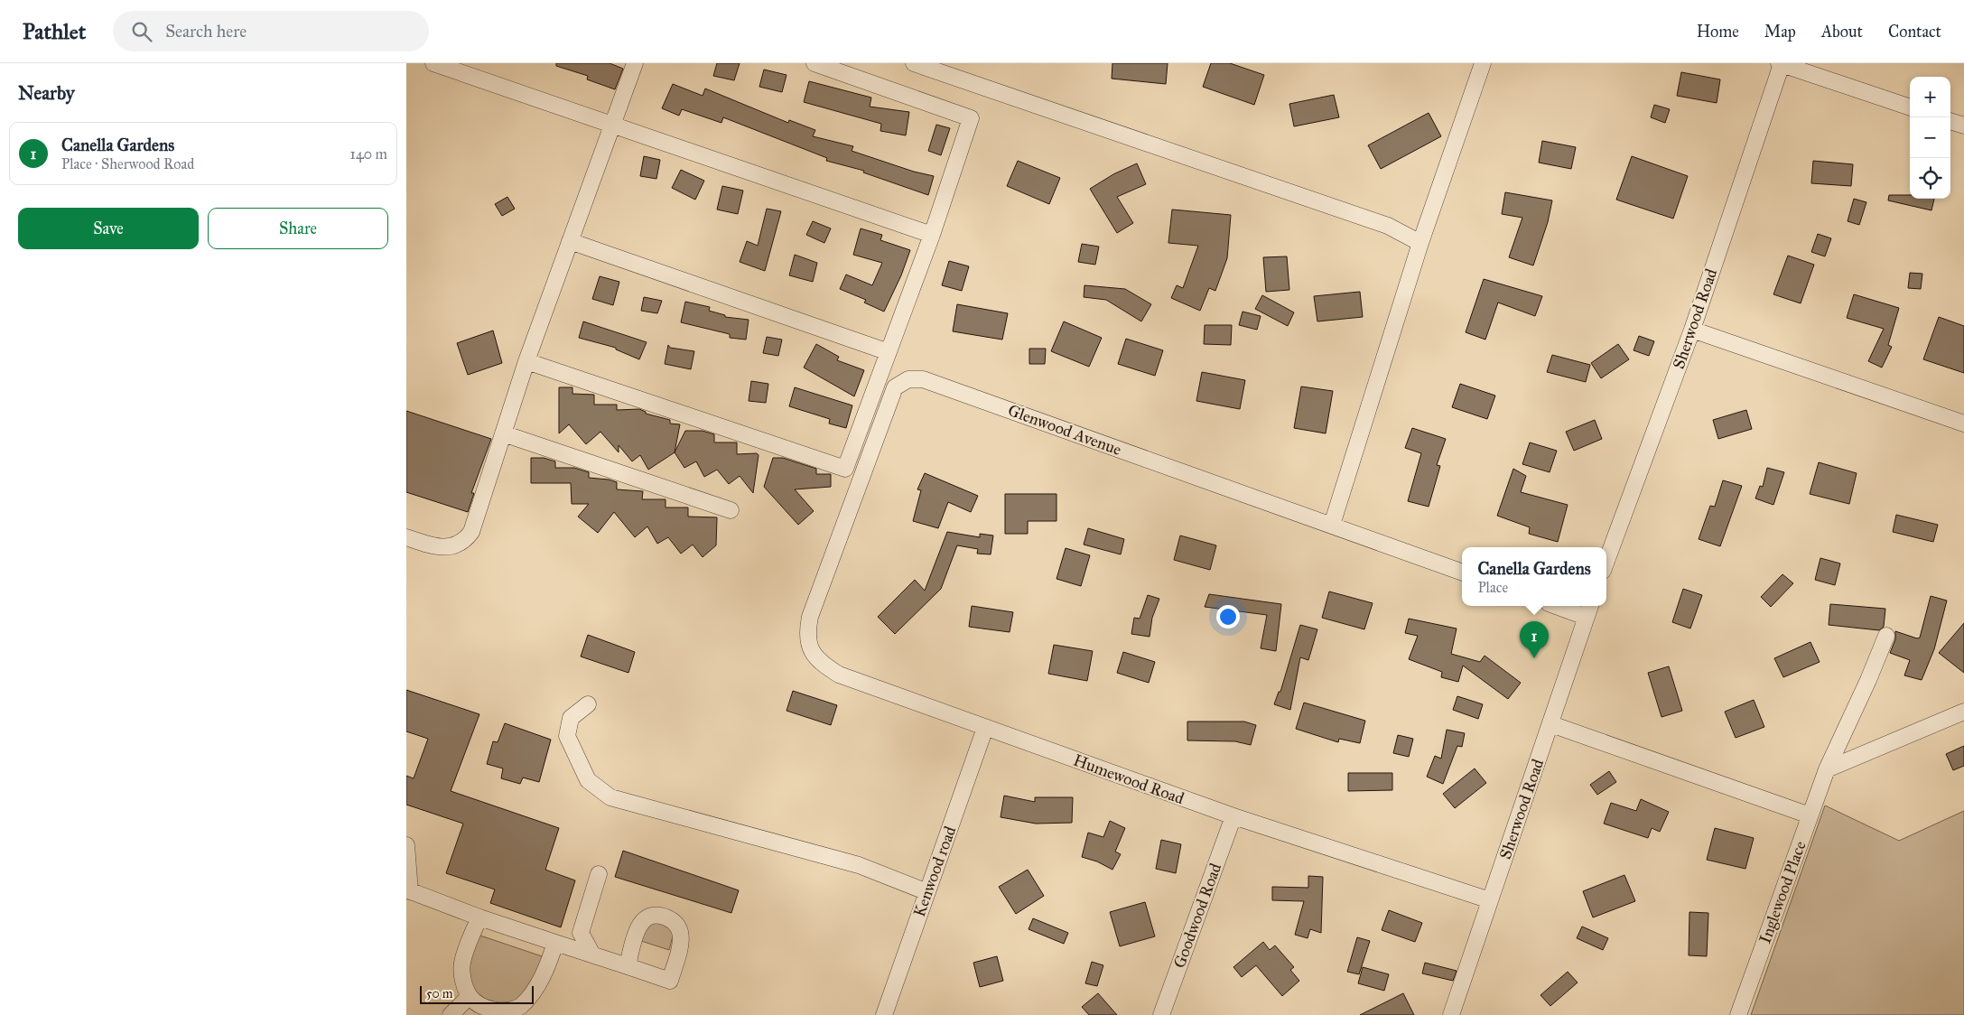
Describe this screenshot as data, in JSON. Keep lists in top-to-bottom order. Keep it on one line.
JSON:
{"streets":{"street":["Sherwood Road","Glenwood Avenue","Humewood Road","Kenwood road","Inglewood Place","Goodwood Road"]},"crossings":[["Sherwood Road","Humewood Road"],["Glenwood Avenue","Humewood Road"],["Humewood Road","Kenwood road"],["Humewood Road","Goodwood Road"]],"scale_bar":"50 m","page":{"header":"Pathlet","search":"Search here","nav":["Home","Map","About","Contact"],"heading":"Nearby","map_buttons":["+","−"],"list":[{"mark":"1","name":"Canella Gardens","note":"Place · Sherwood Road","value":"140 m"}],"buttons":["Save","Share"],"popup":["Canella Gardens","Place"],"pins":"1","scale":"50 m"}}
